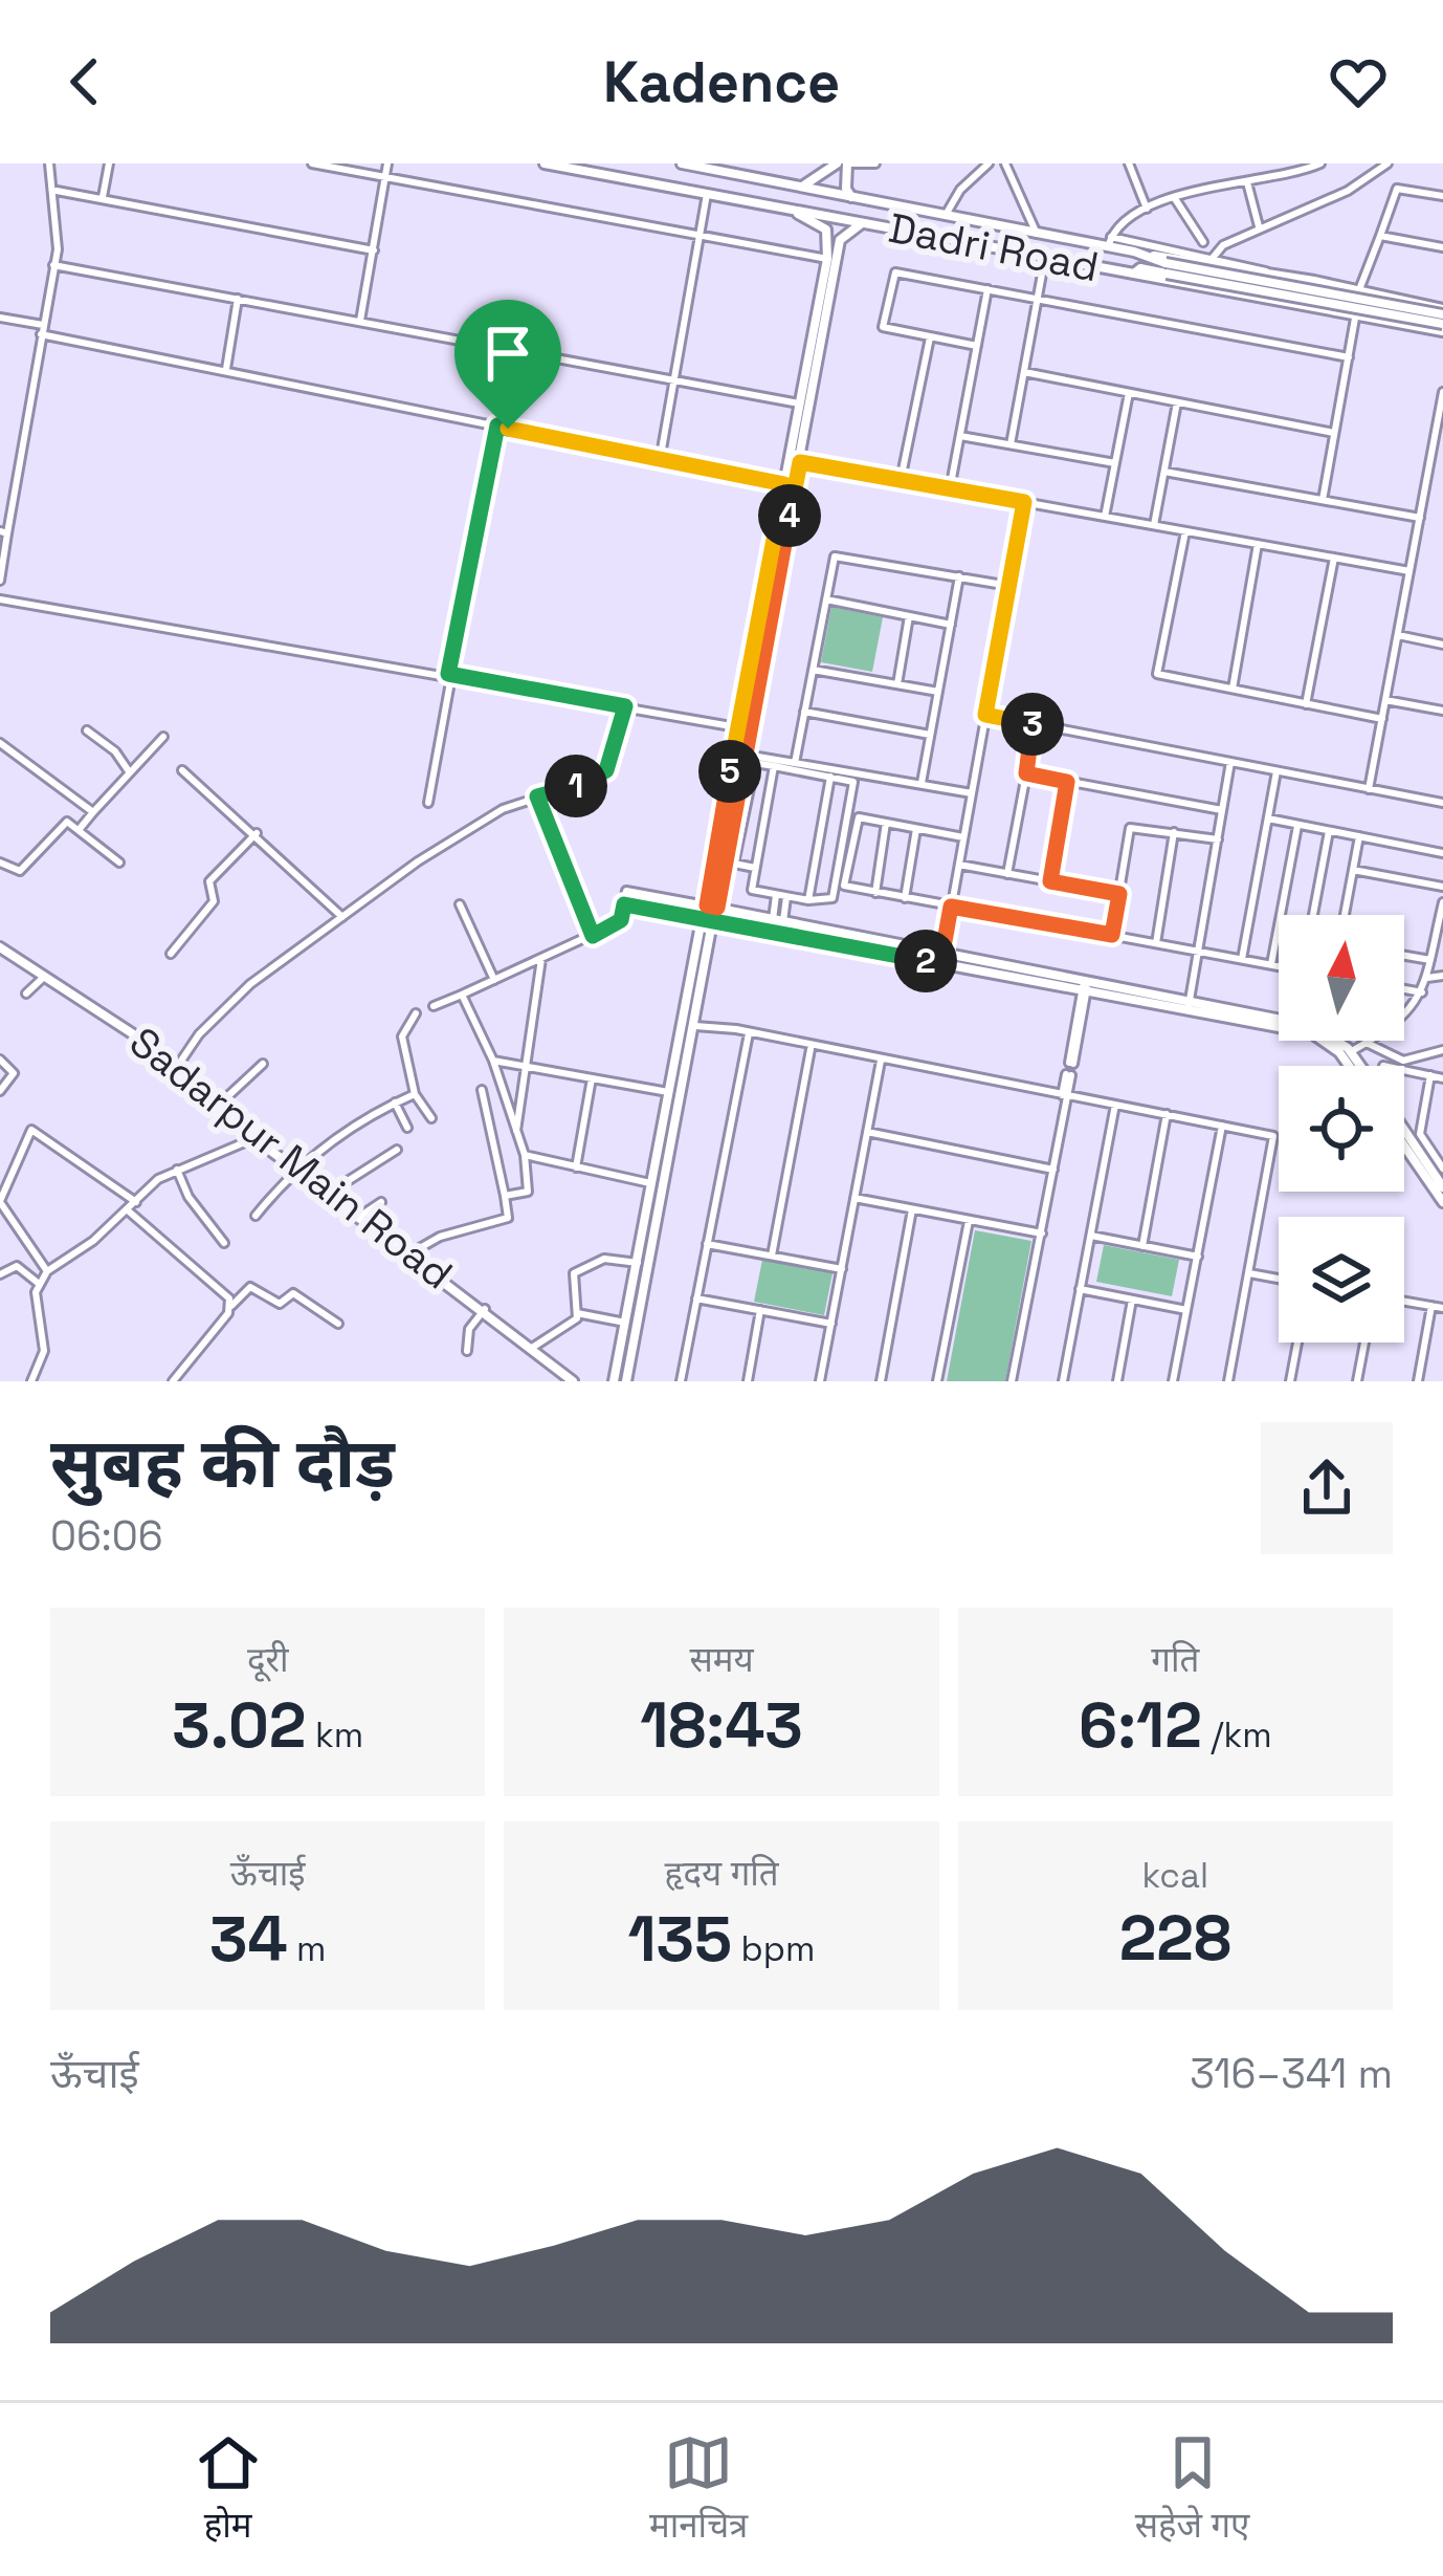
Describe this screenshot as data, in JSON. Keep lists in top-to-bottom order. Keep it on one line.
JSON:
{"streets":{"street":["Dadri Road","Sadarpur Main Road"]},"north":"top","page":{"header":"Kadence","pins":["4","3","5","1","2"],"heading":["सुबह की दौड़","06:06"],"stats":[["दूरी","3.02 km"],["समय","18:43"],["गति","6:12 /km"],["ऊँचाई","34 m"],["हृदय गति","135 bpm"],["kcal","228"]],"chart":["ऊँचाई","316–341 m"],"tabs":["होम","मानचित्र","सहेजे गए"]}}
